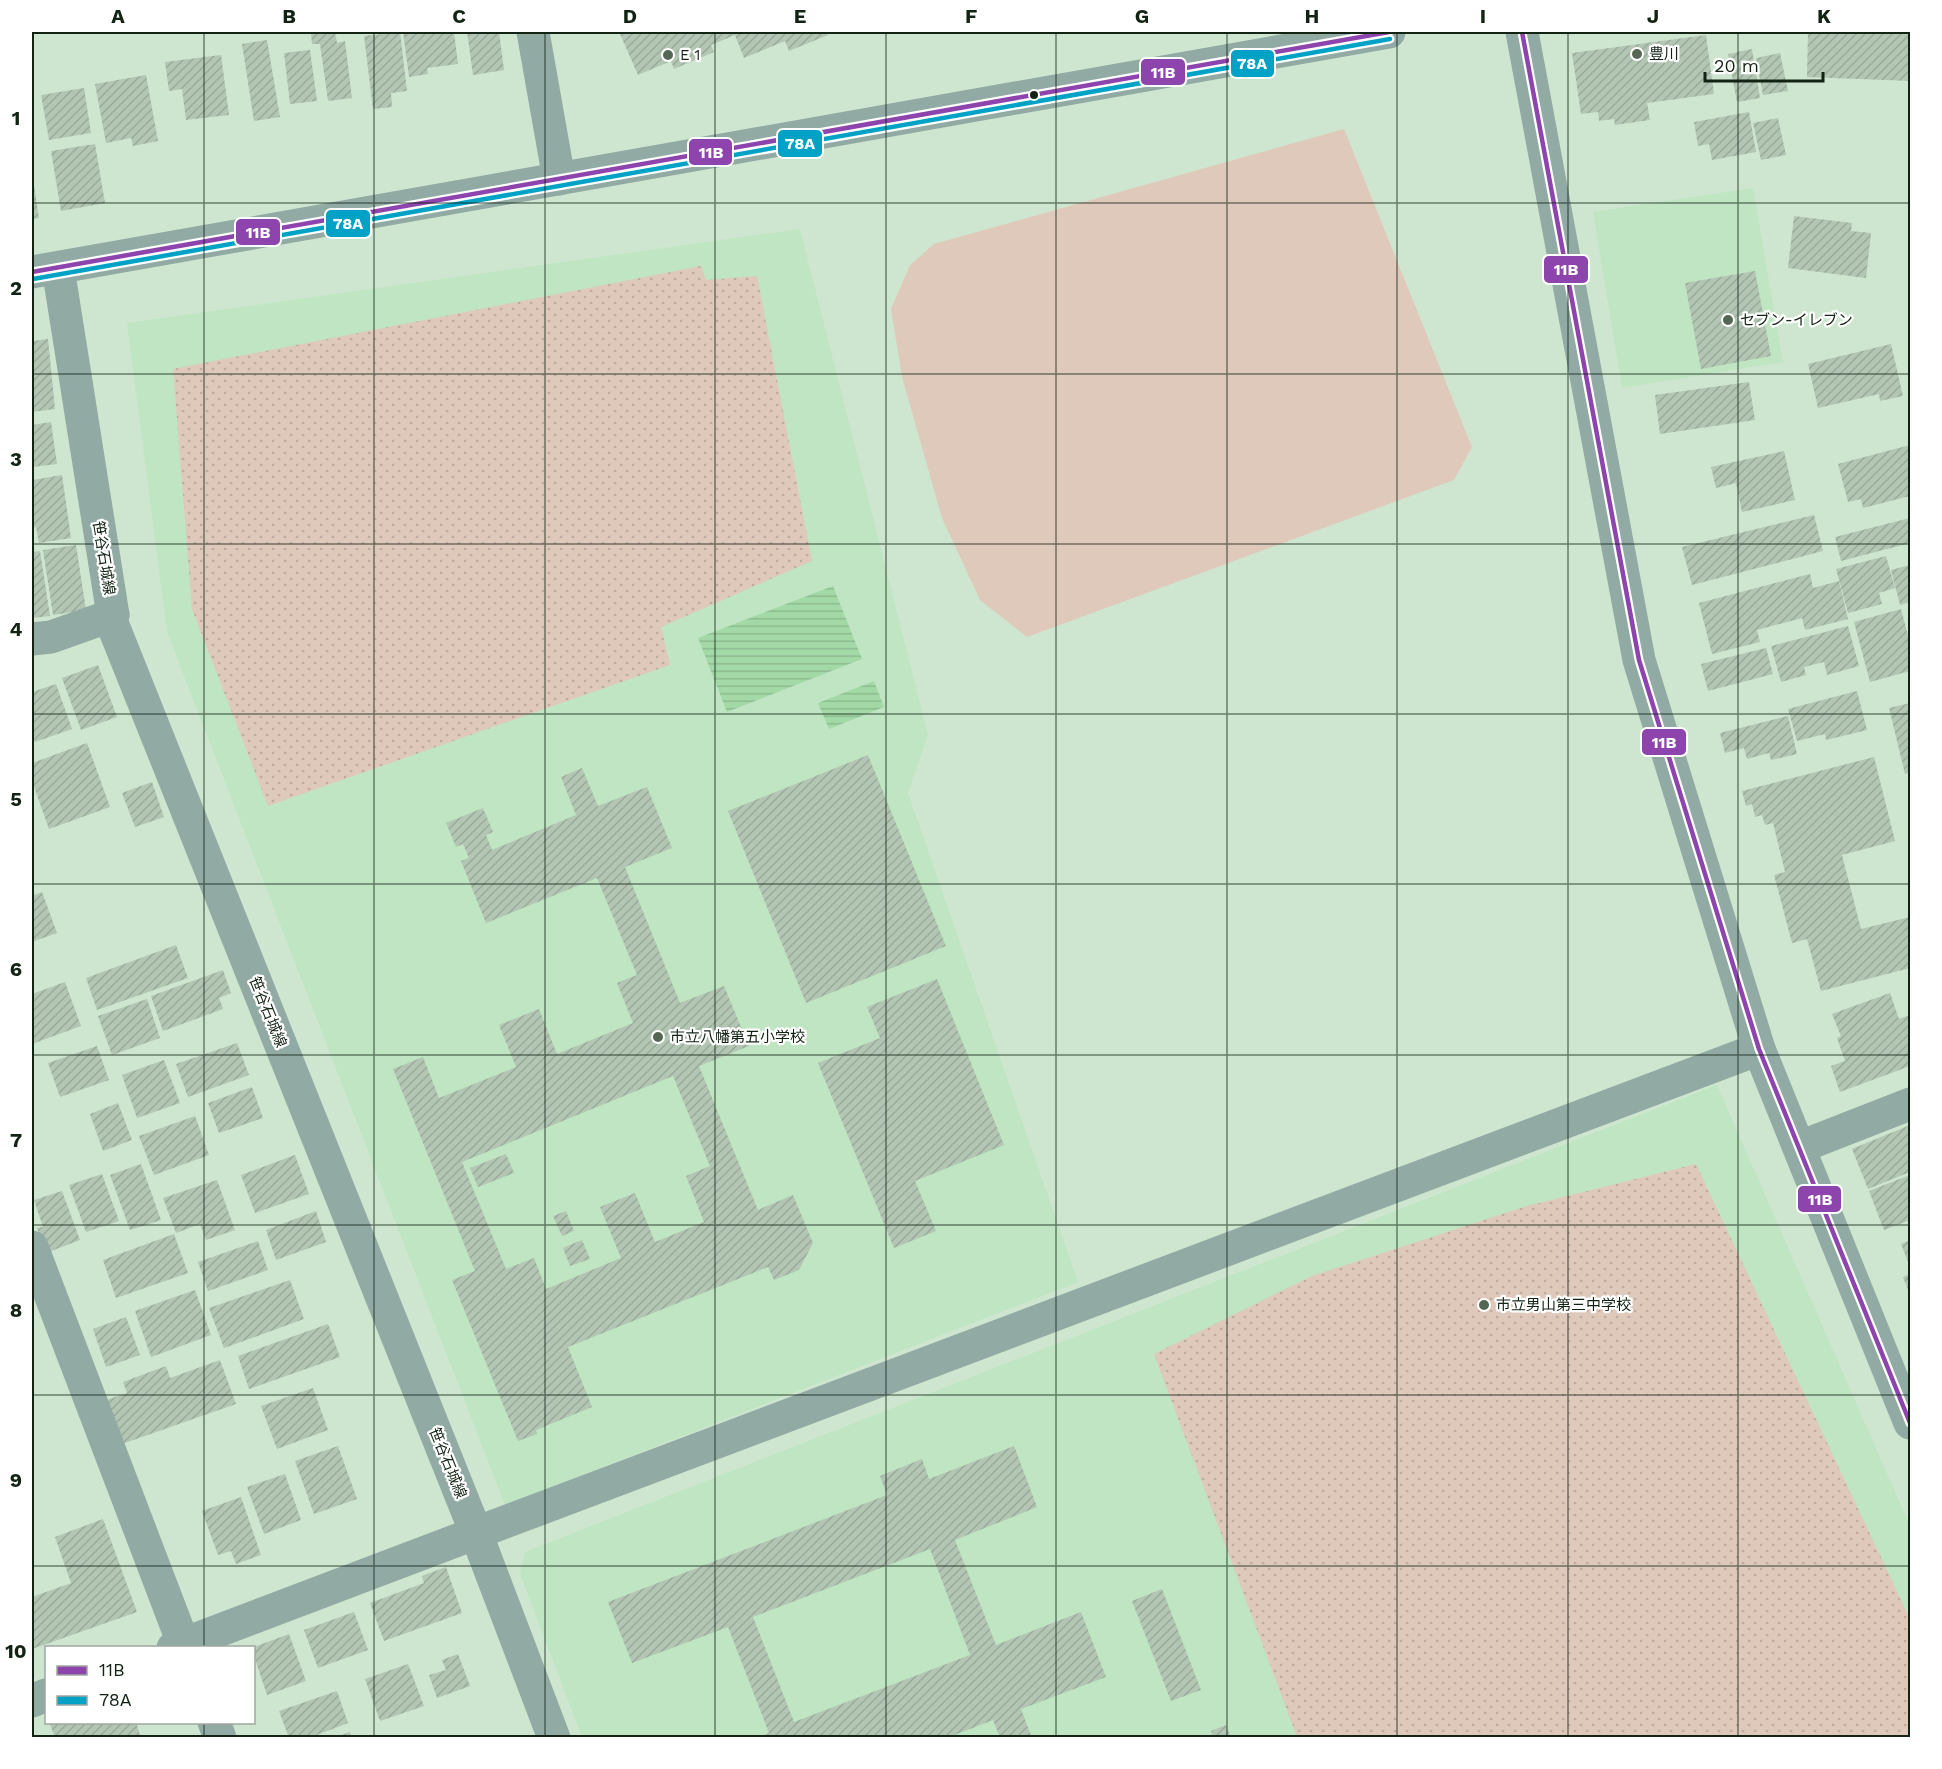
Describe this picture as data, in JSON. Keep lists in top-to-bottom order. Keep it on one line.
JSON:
{"streets":{"street":["笹谷石城線"]},"places":["豊川","E 1","セブン-イレブン","市立八幡第五小学校","市立男山第三中学校"],"lines":["transit line 11B","transit line 78A"],"legend":["11B","78A"],"scale_bar":"20 m","grid":{"columns":["A","B","C","D","E","F","G","H","I","J","K"],"rows":["1","2","3","4","5","6","7","8","9","10"]}}
